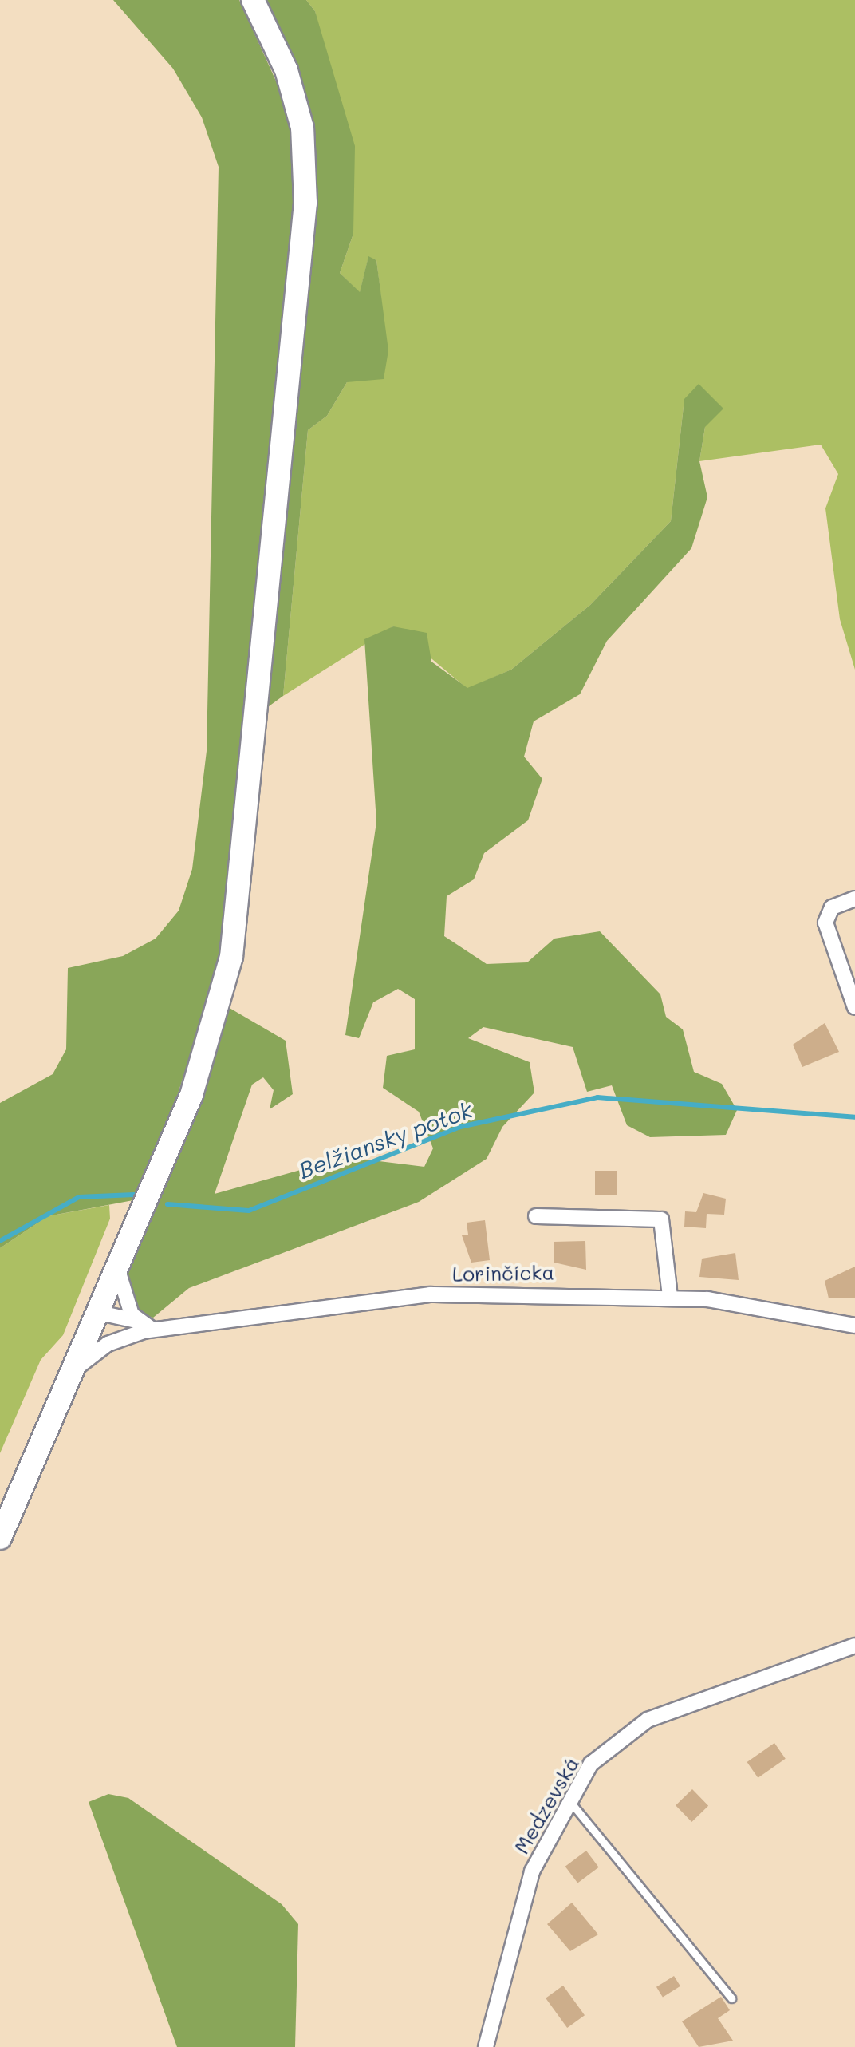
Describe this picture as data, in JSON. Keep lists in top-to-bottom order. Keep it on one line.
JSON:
{"streets":{"street":["Lorinčícka","Medzevská"]},"water":["Belžiansky potok"]}
